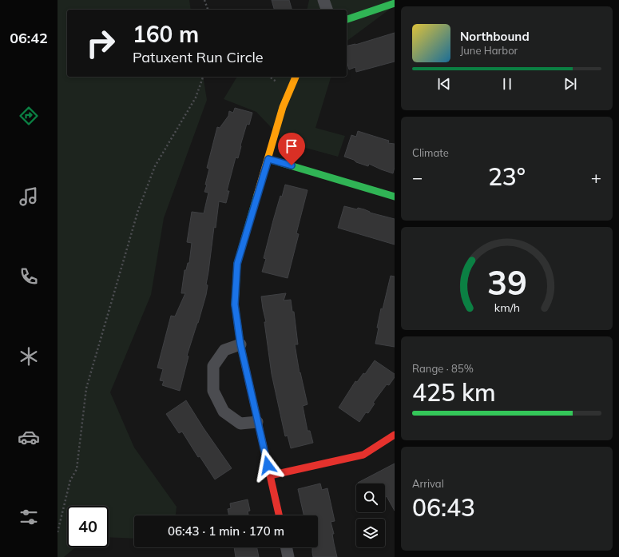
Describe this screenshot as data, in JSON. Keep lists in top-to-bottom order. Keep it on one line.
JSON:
{"page":{"tabs":"06:42","turn":["160 m","Patuxent Run Circle"],"song":["Northbound","June Harbor"],"tile":["Climate",["Range · 85%","425 km"],["Arrival","06:43"]],"heat":["−","23°","+"],"limit":"40","trip":"06:43 · 1 min · 170 m","gauge":["39","km/h"]}}
